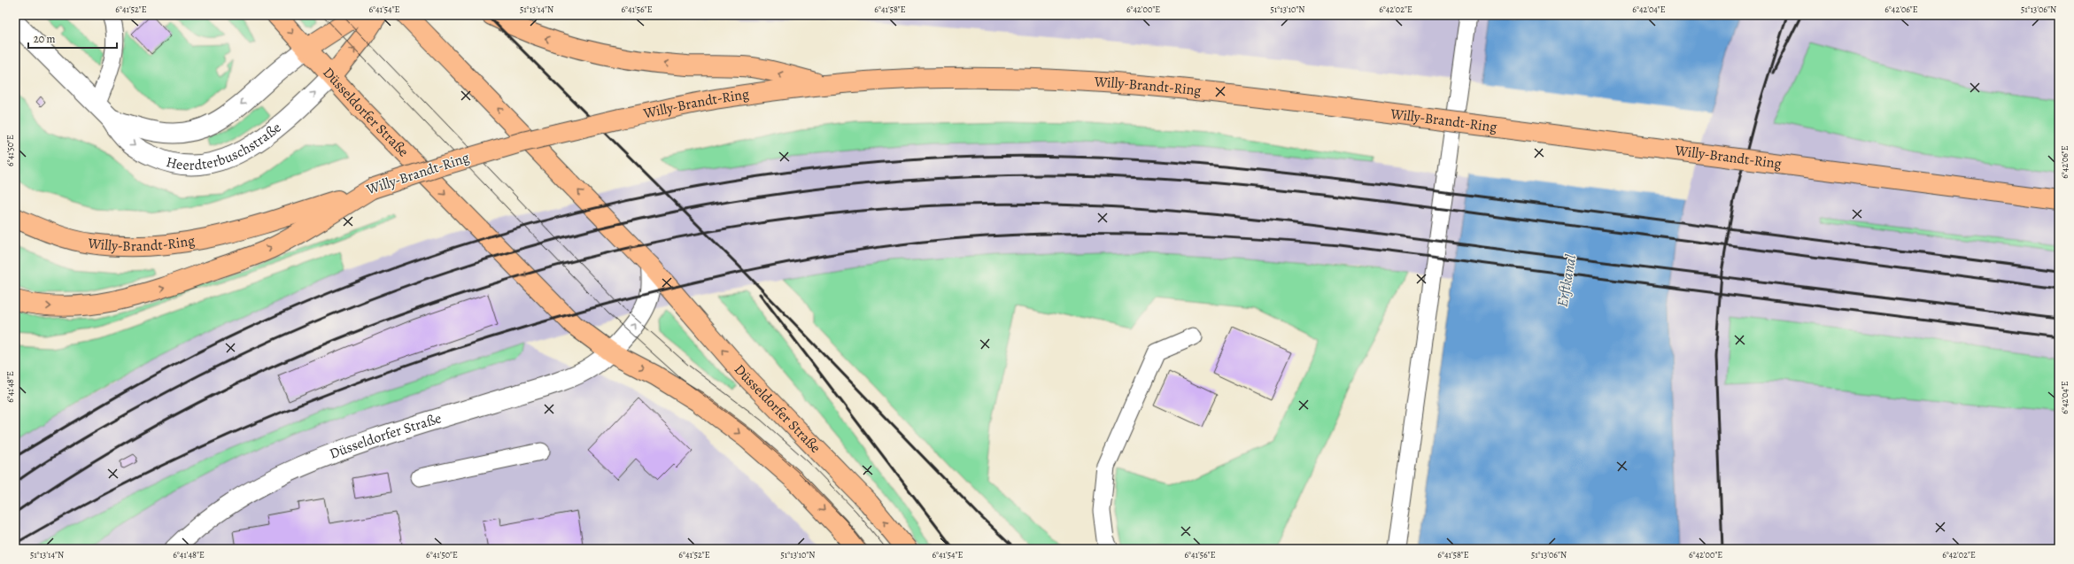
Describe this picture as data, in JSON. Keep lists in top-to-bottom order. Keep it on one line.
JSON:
{"streets":{"main road":["Willy-Brandt-Ring","Düsseldorfer Straße"],"street":["Heerdterbuschstraße"]},"crossings":[["Düsseldorfer Straße","Heerdterbuschstraße"]],"water":["Erftkanal"],"scale_bar":"20 m","coordinates":["6°41'52\"E","6°41'54\"E","51°13'14\"N","6°41'56\"E","6°41'58\"E","6°42'00\"E","51°13'10\"N","6°42'02\"E","6°42'04\"E","6°42'06\"E","51°13'06\"N","6°41'50\"E","6°41'48\"E"]}
